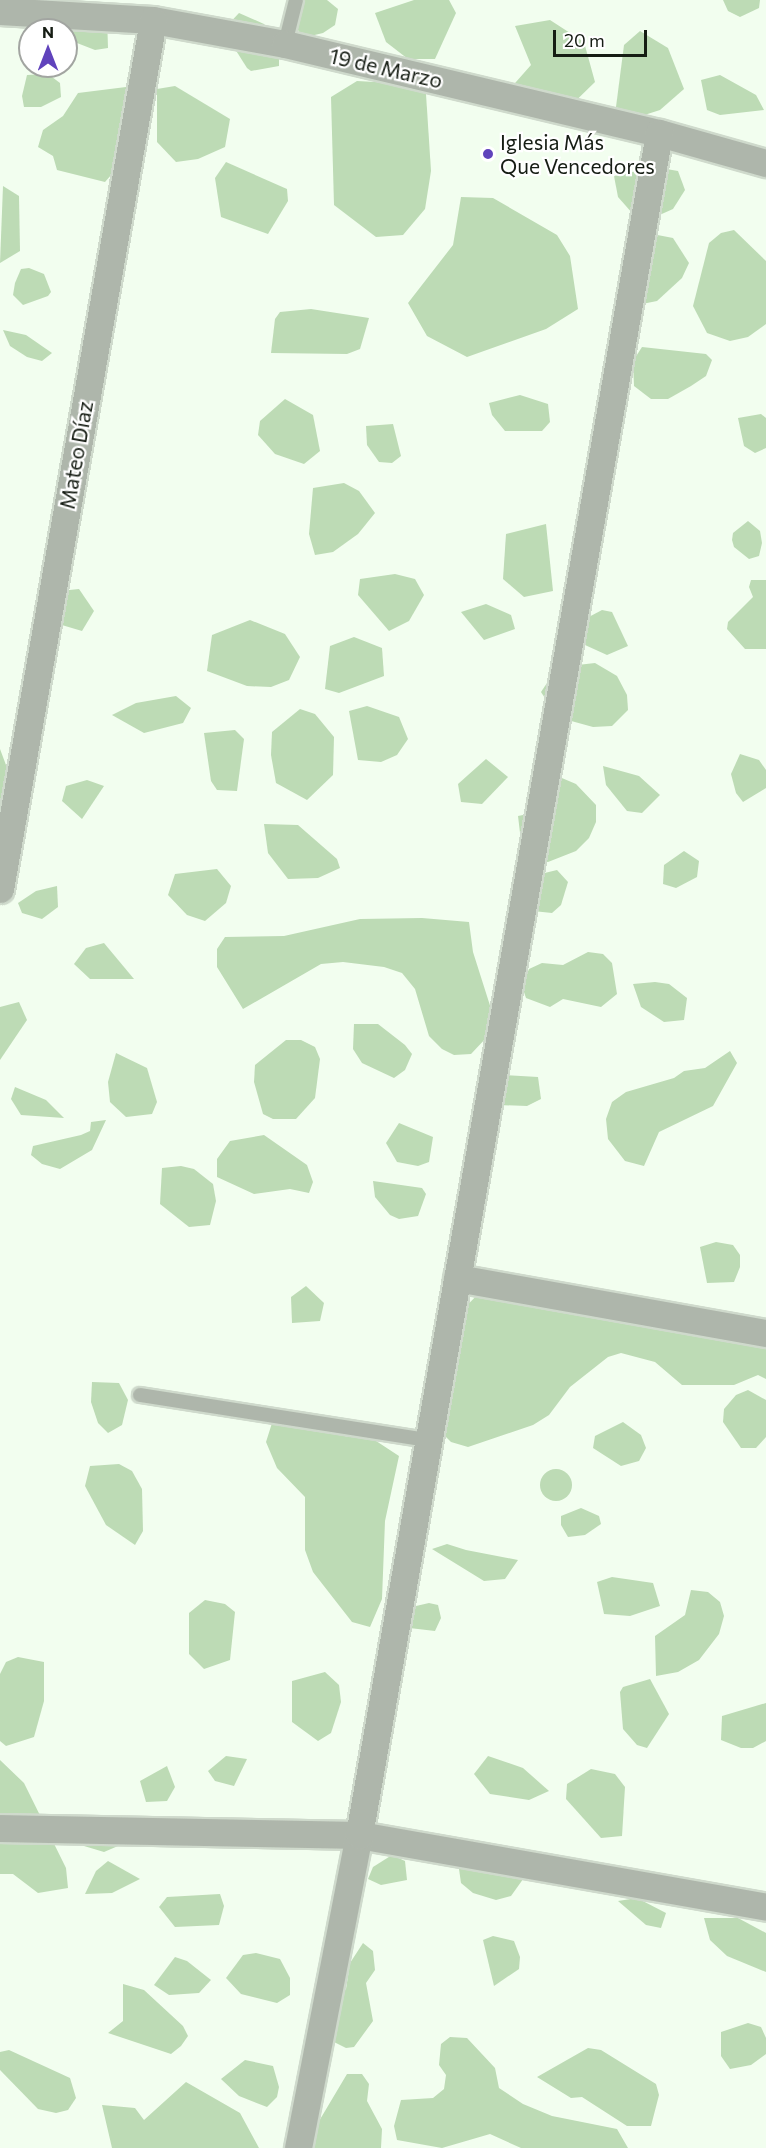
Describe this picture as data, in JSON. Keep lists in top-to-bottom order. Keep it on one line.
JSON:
{"streets":{"street":["19 de Marzo","Mateo Díaz"]},"crossings":[["19 de Marzo","Mateo Díaz"]],"places":["Iglesia Más Que Vencedores"],"scale_bar":"20 m","north":"top"}
